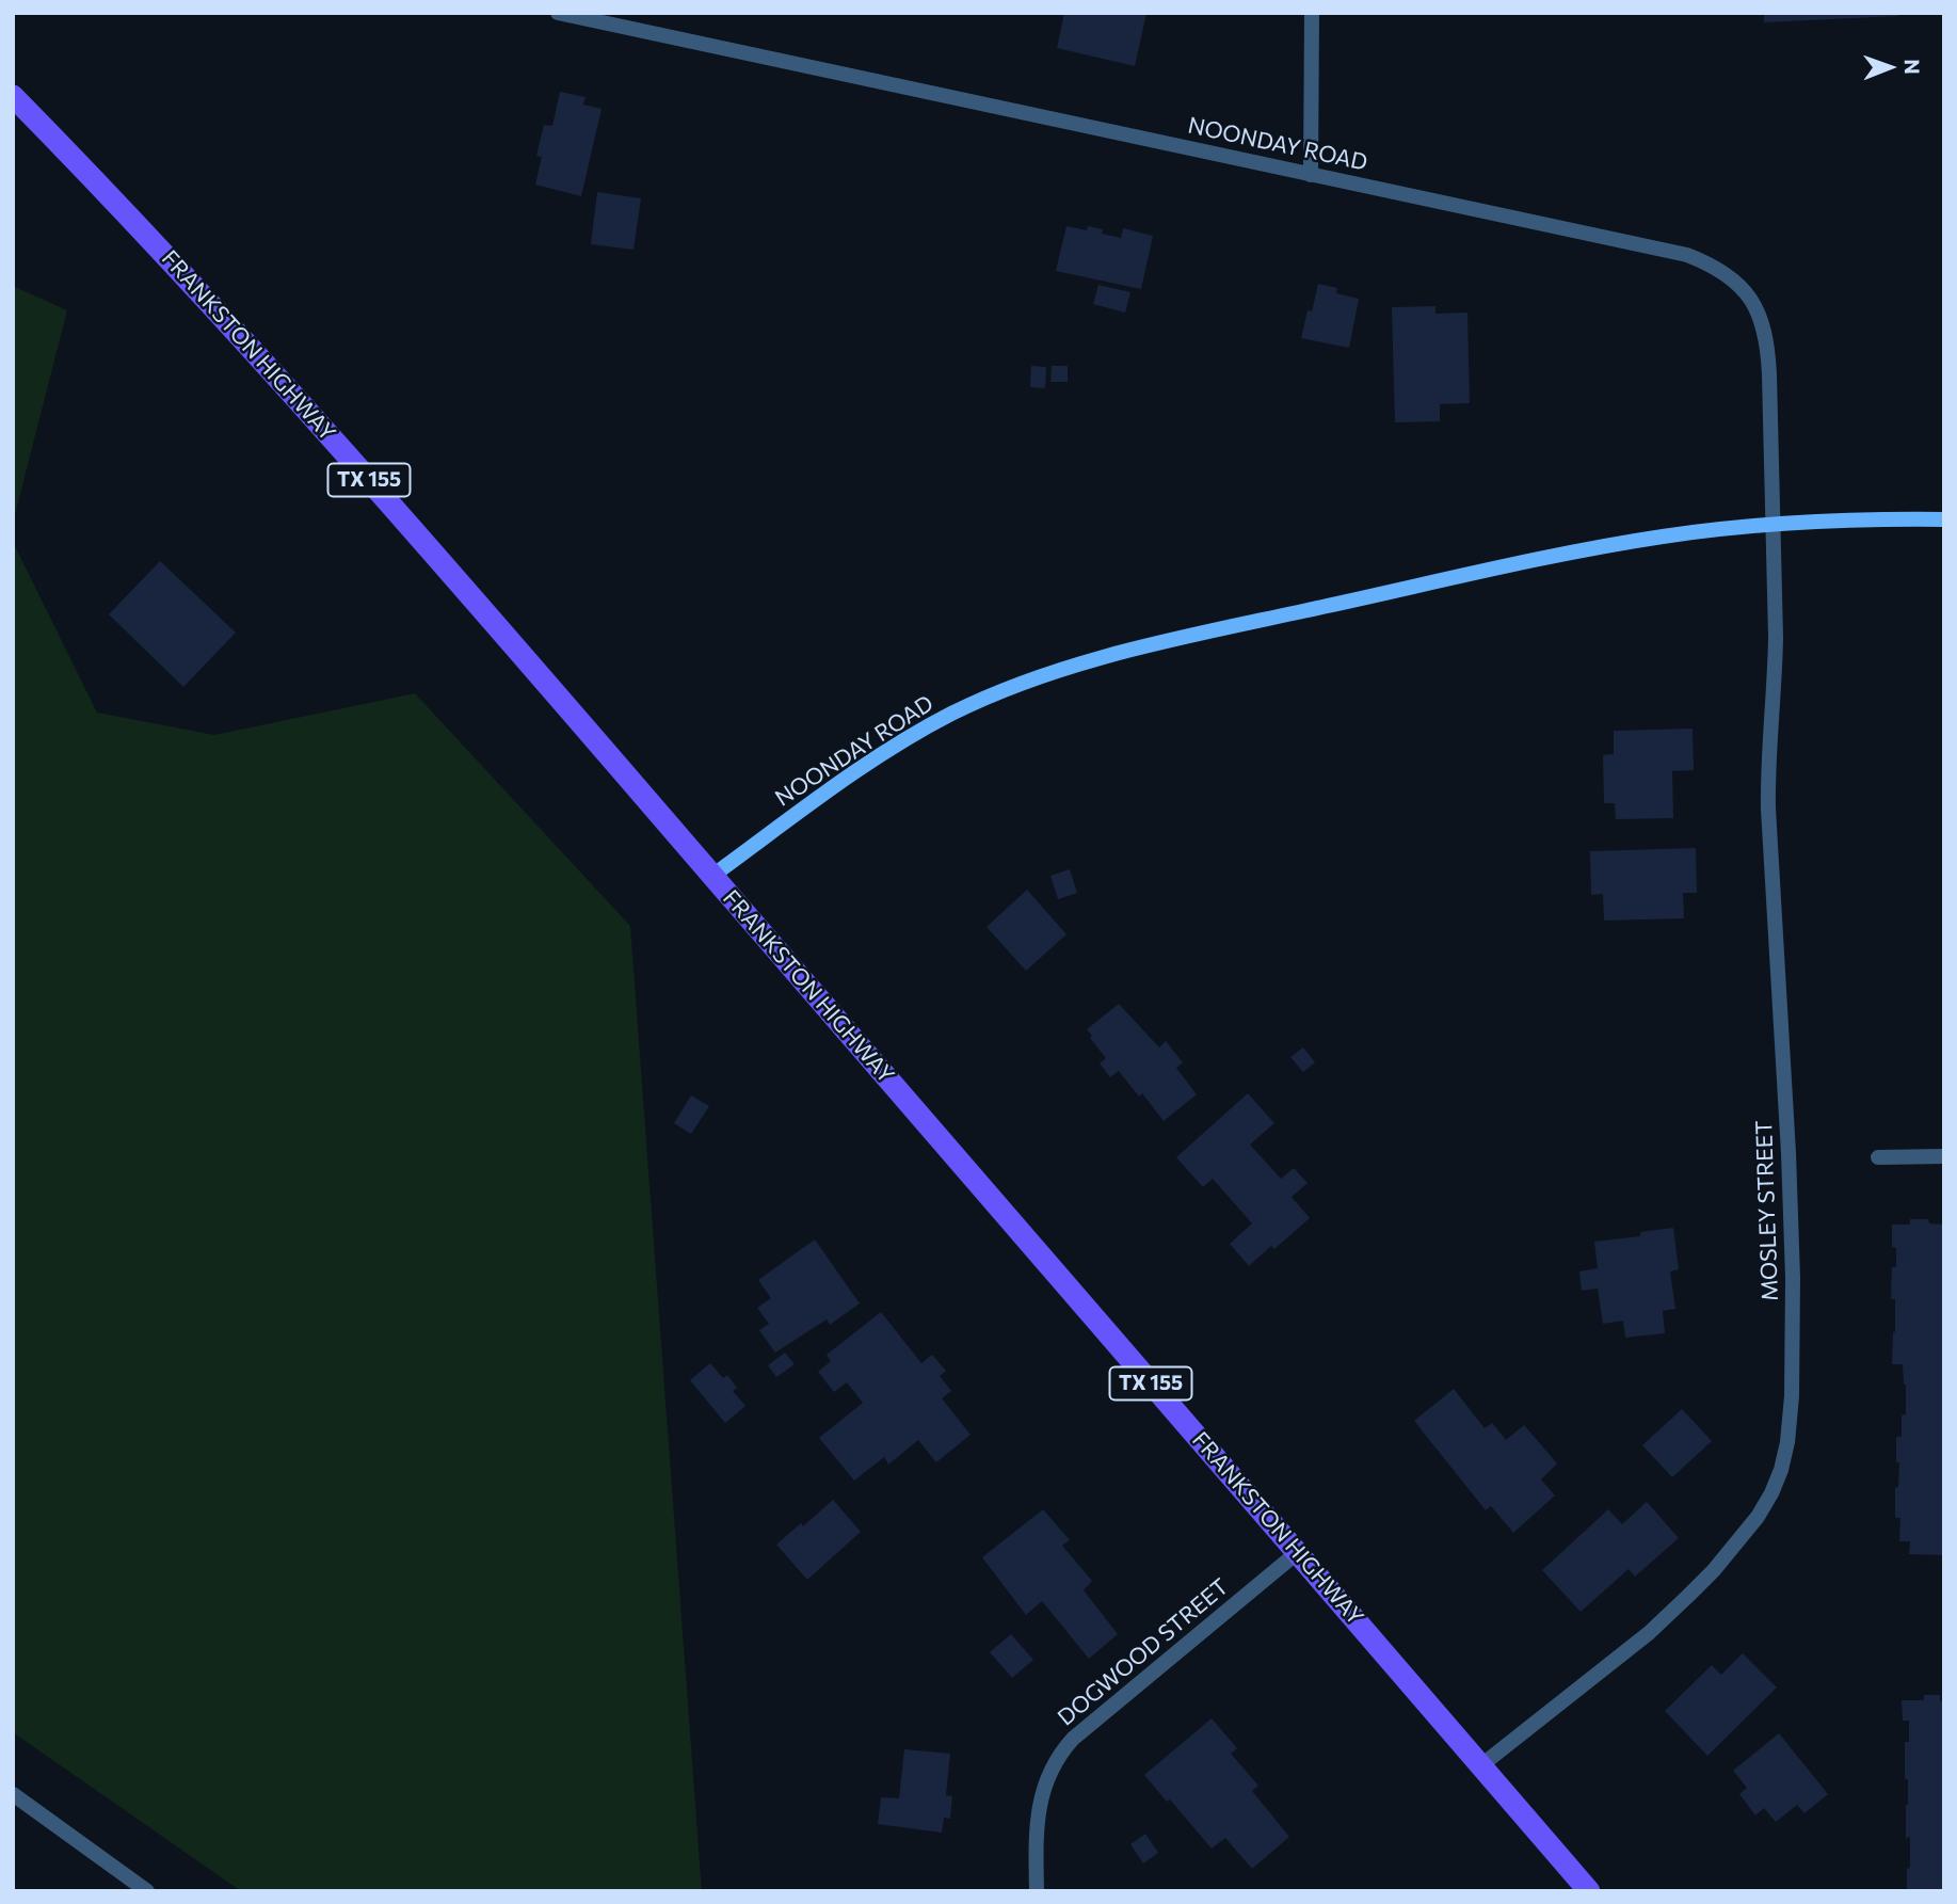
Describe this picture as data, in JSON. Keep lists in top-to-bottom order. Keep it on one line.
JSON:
{"streets":{"main road":["FRANKSTON HIGHWAY","TX 155"],"street":["NOONDAY ROAD","MOSLEY STREET","DOGWOOD STREET"]},"crossings":[["NOONDAY ROAD","FRANKSTON HIGHWAY"],["NOONDAY ROAD","MOSLEY STREET"],["FRANKSTON HIGHWAY","MOSLEY STREET"],["FRANKSTON HIGHWAY","DOGWOOD STREET"]],"north":"right"}
